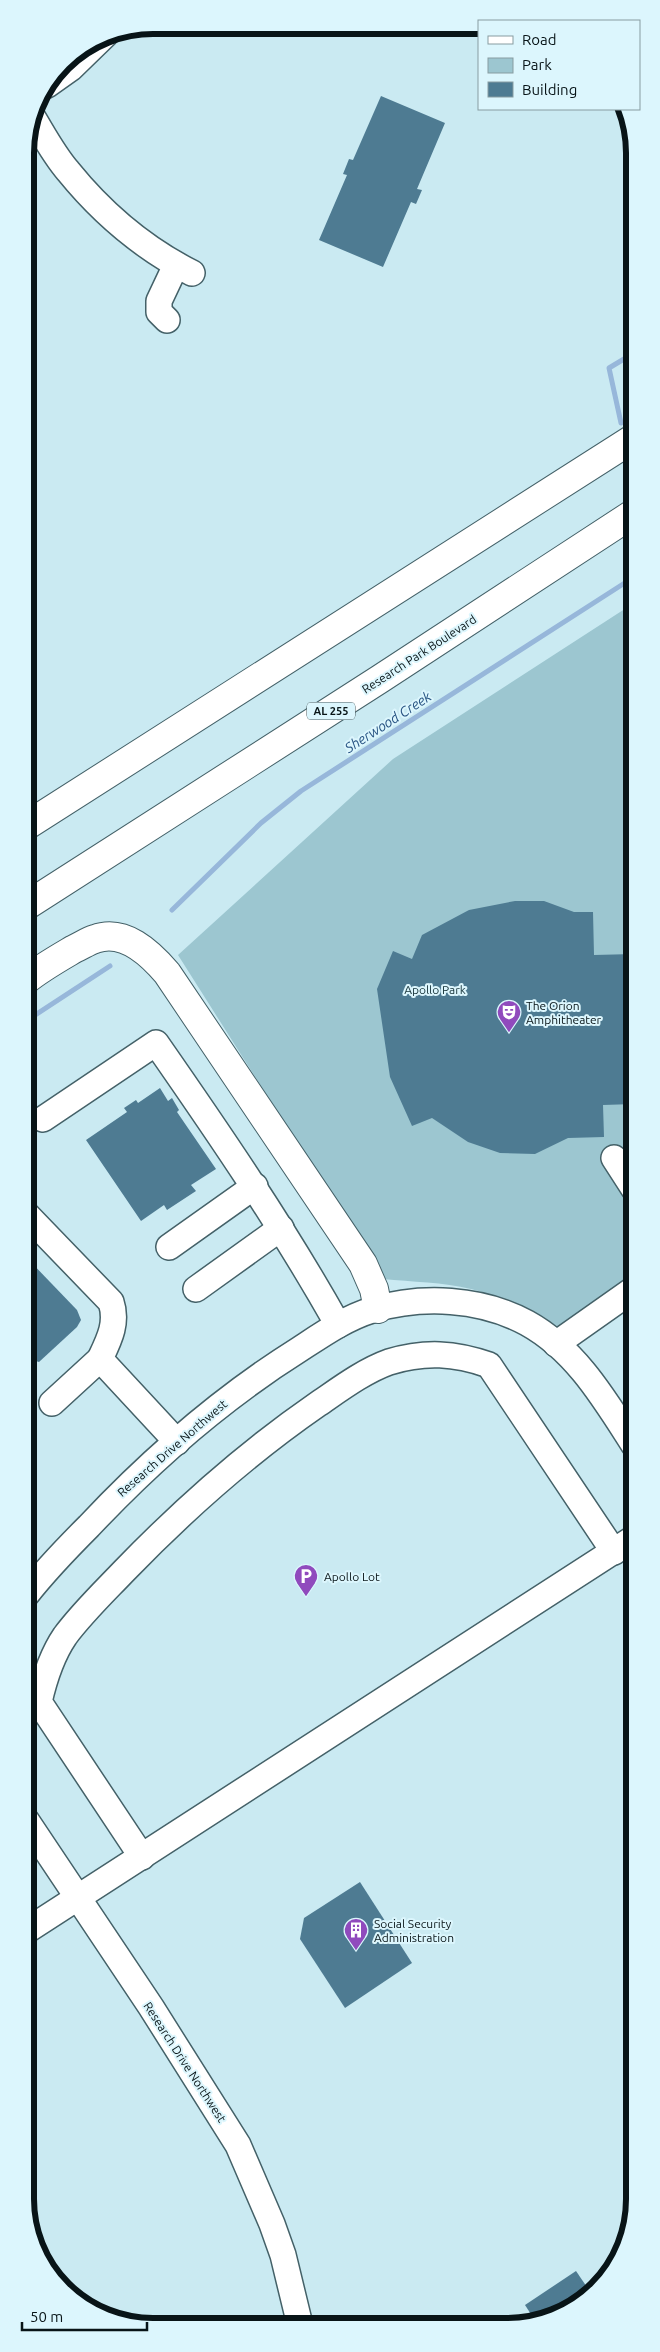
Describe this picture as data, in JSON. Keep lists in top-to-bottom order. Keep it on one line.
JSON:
{"streets":{"highway":["Research Park Boulevard","AL 255"],"street":["Research Drive Northwest"]},"water":["Sherwood Creek"],"parks":["Apollo Park"],"places":{"theatre":["The Orion Amphitheater"],"parking":["Apollo Lot"],"building":["Social Security Administration"]},"legend":["Road","Park","Building"],"scale_bar":"50 m"}
